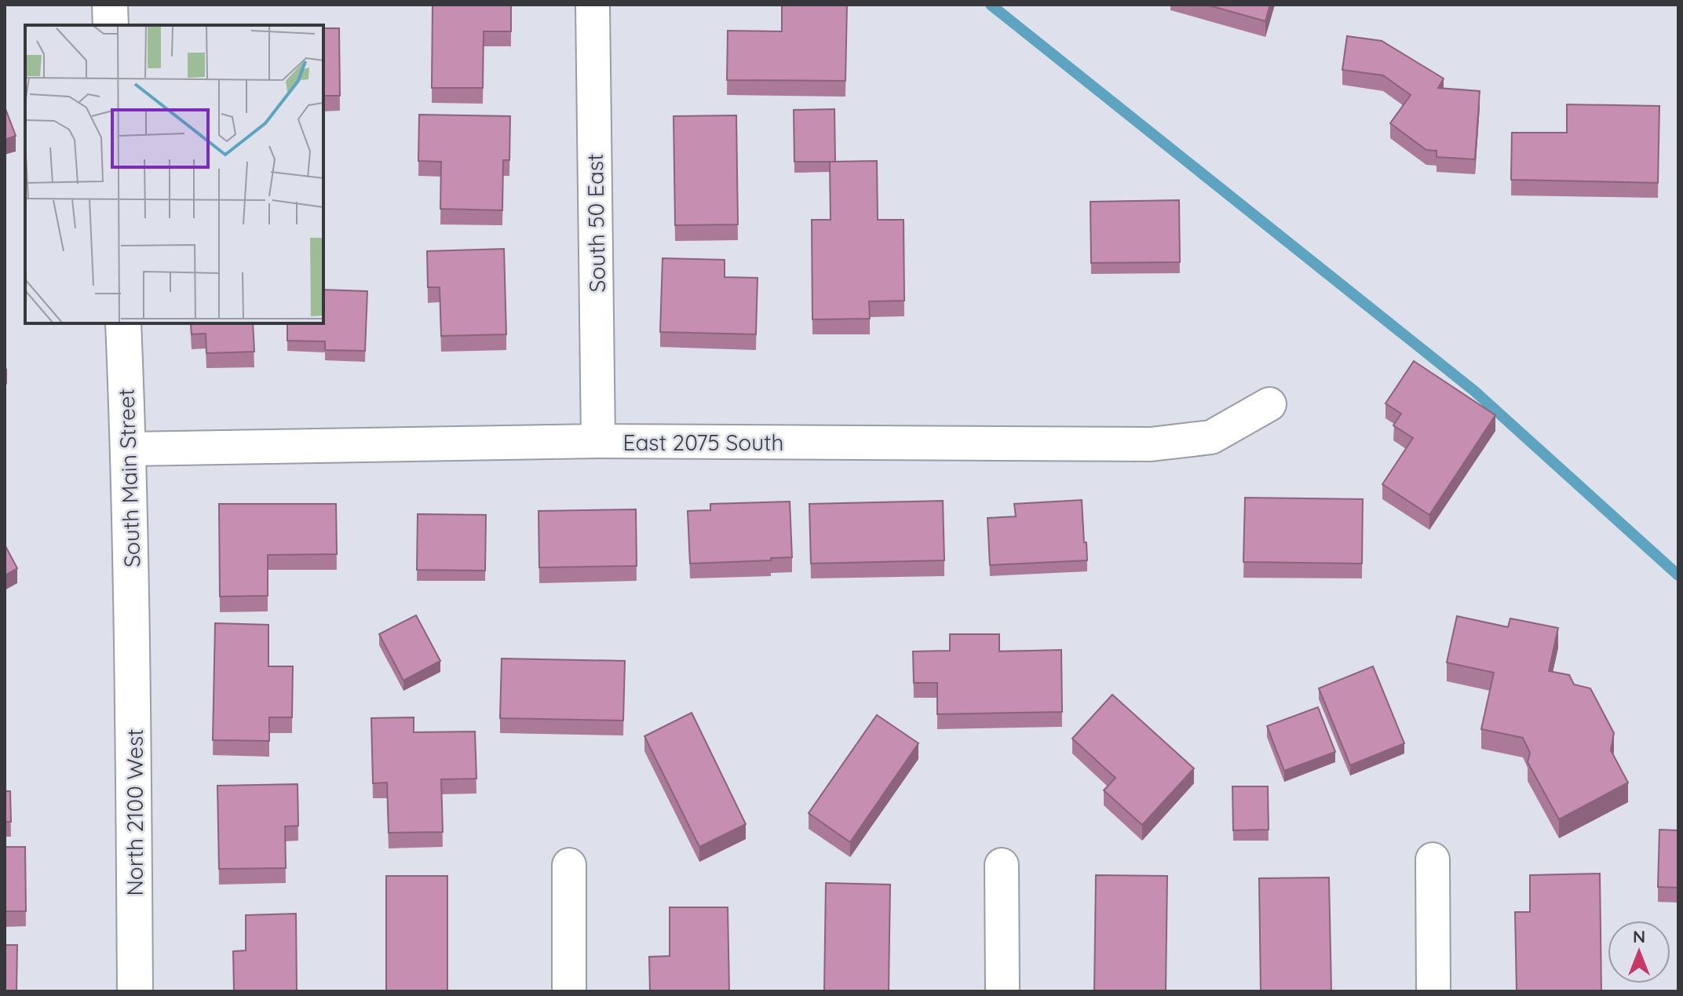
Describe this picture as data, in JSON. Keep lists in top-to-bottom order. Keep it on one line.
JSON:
{"streets":{"street":["South 50 East","East 2075 South","South Main Street","North 2100 West"]},"crossings":[["South 50 East","East 2075 South"],["East 2075 South","South Main Street"],["South Main Street","North 2100 West"]],"north":"top"}
